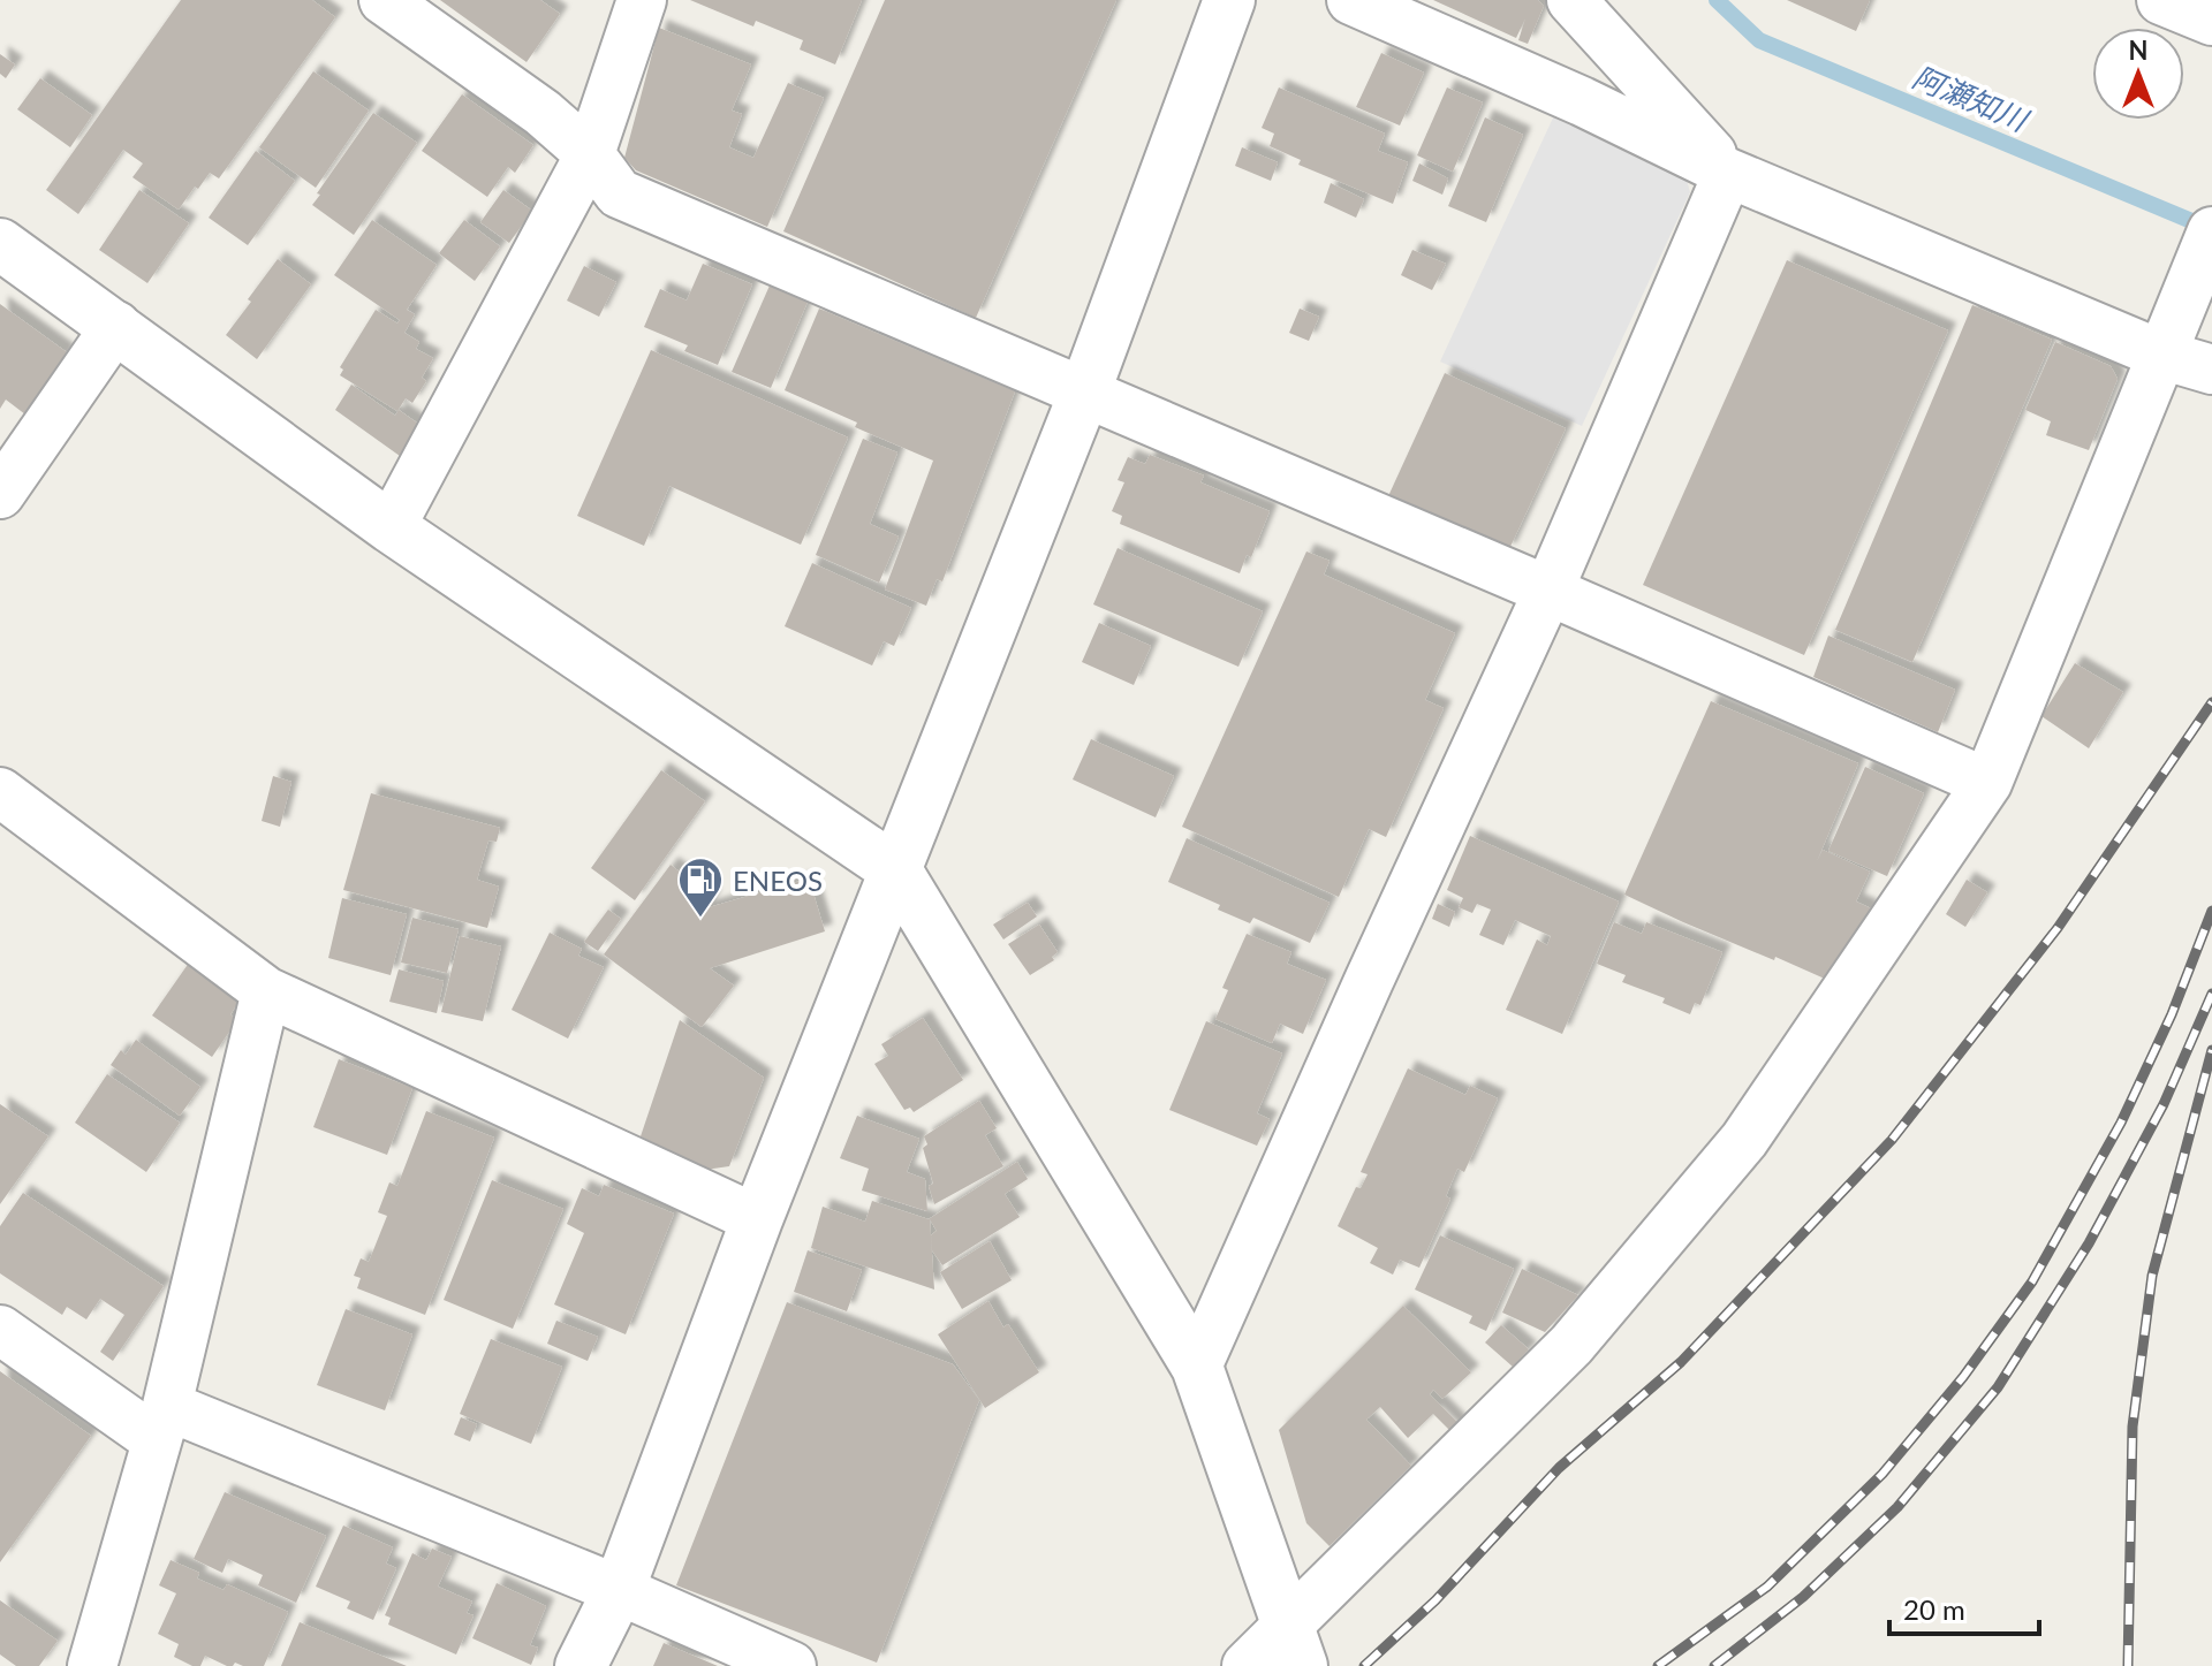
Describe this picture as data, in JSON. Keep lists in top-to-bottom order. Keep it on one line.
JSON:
{"water":["阿瀬知川"],"places":{"fuel station":["ENEOS"]},"scale_bar":"20 m","north":"top"}
